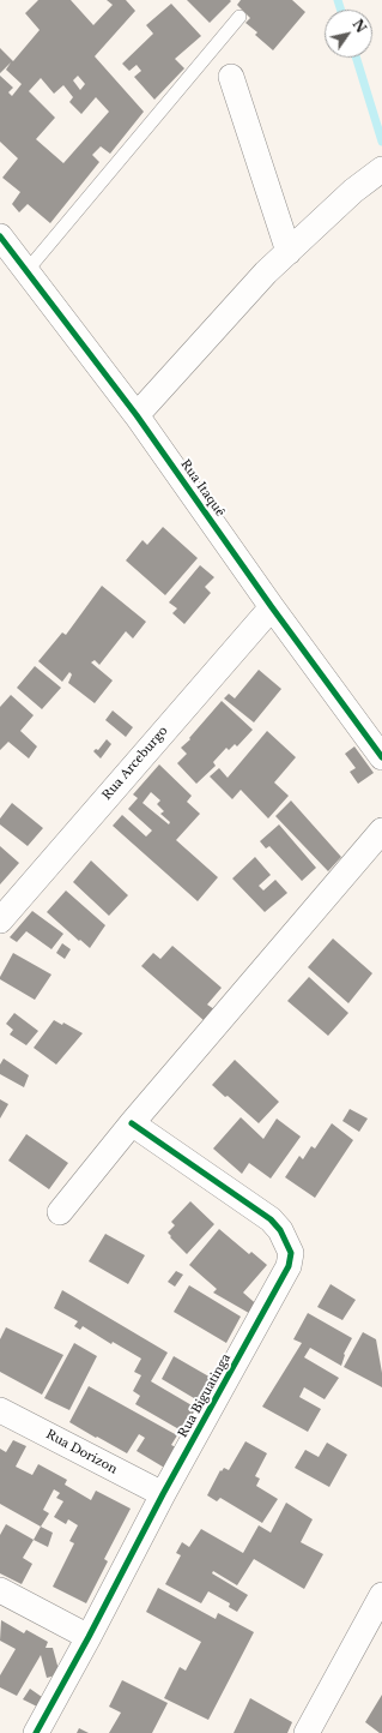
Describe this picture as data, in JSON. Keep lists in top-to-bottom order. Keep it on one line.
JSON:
{"streets":{"street":["Rua Itaquê","Rua Arceburgo","Rua Biguatinga","Rua Dorizon"]},"crossings":[["Rua Itaquê","Rua Arceburgo"],["Rua Biguatinga","Rua Dorizon"]],"north":"top right"}
